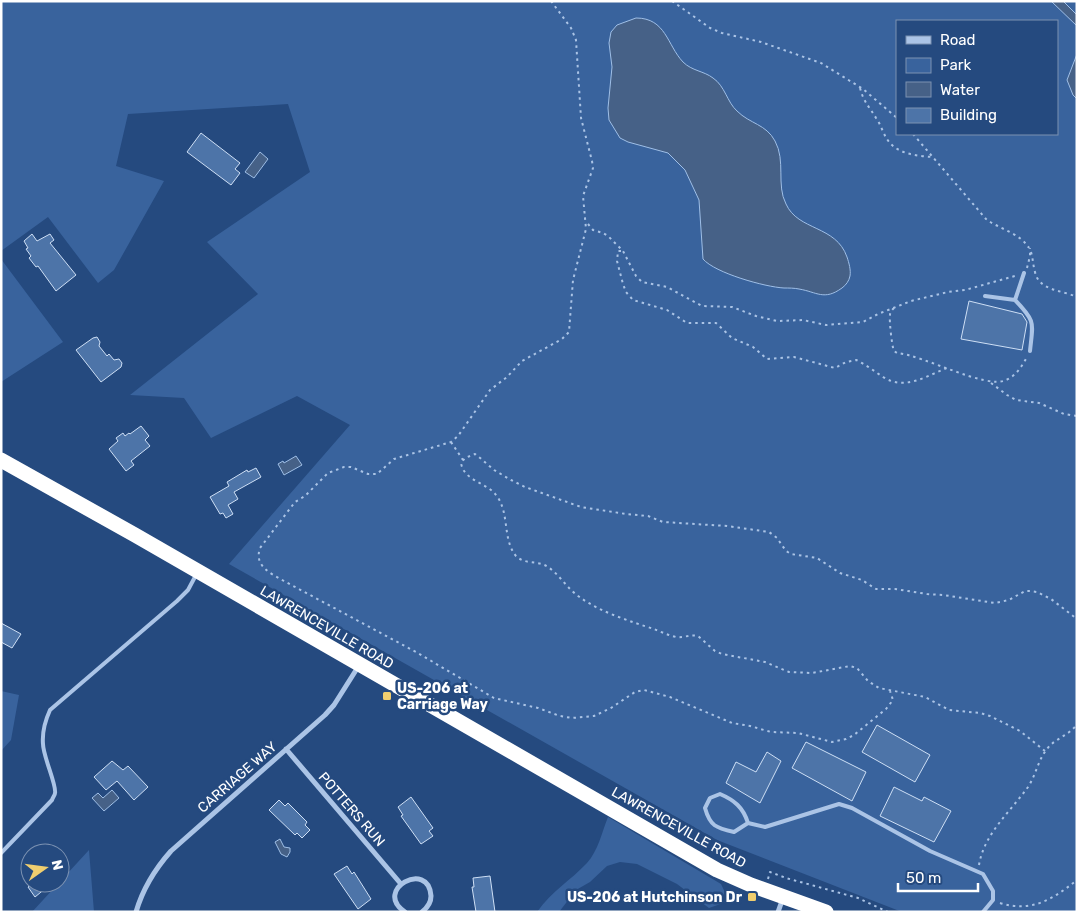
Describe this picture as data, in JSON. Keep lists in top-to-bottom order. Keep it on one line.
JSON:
{"streets":{"highway":["LAWRENCEVILLE ROAD"],"street":["CARRIAGE WAY","POTTERS RUN"]},"crossings":[["LAWRENCEVILLE ROAD","CARRIAGE WAY"],["CARRIAGE WAY","POTTERS RUN"]],"places":{"transit":["US-206 at Carriage Way","US-206 at Hutchinson Dr"]},"legend":["Road","Park","Water","Building"],"scale_bar":"50 m","north":"right"}
